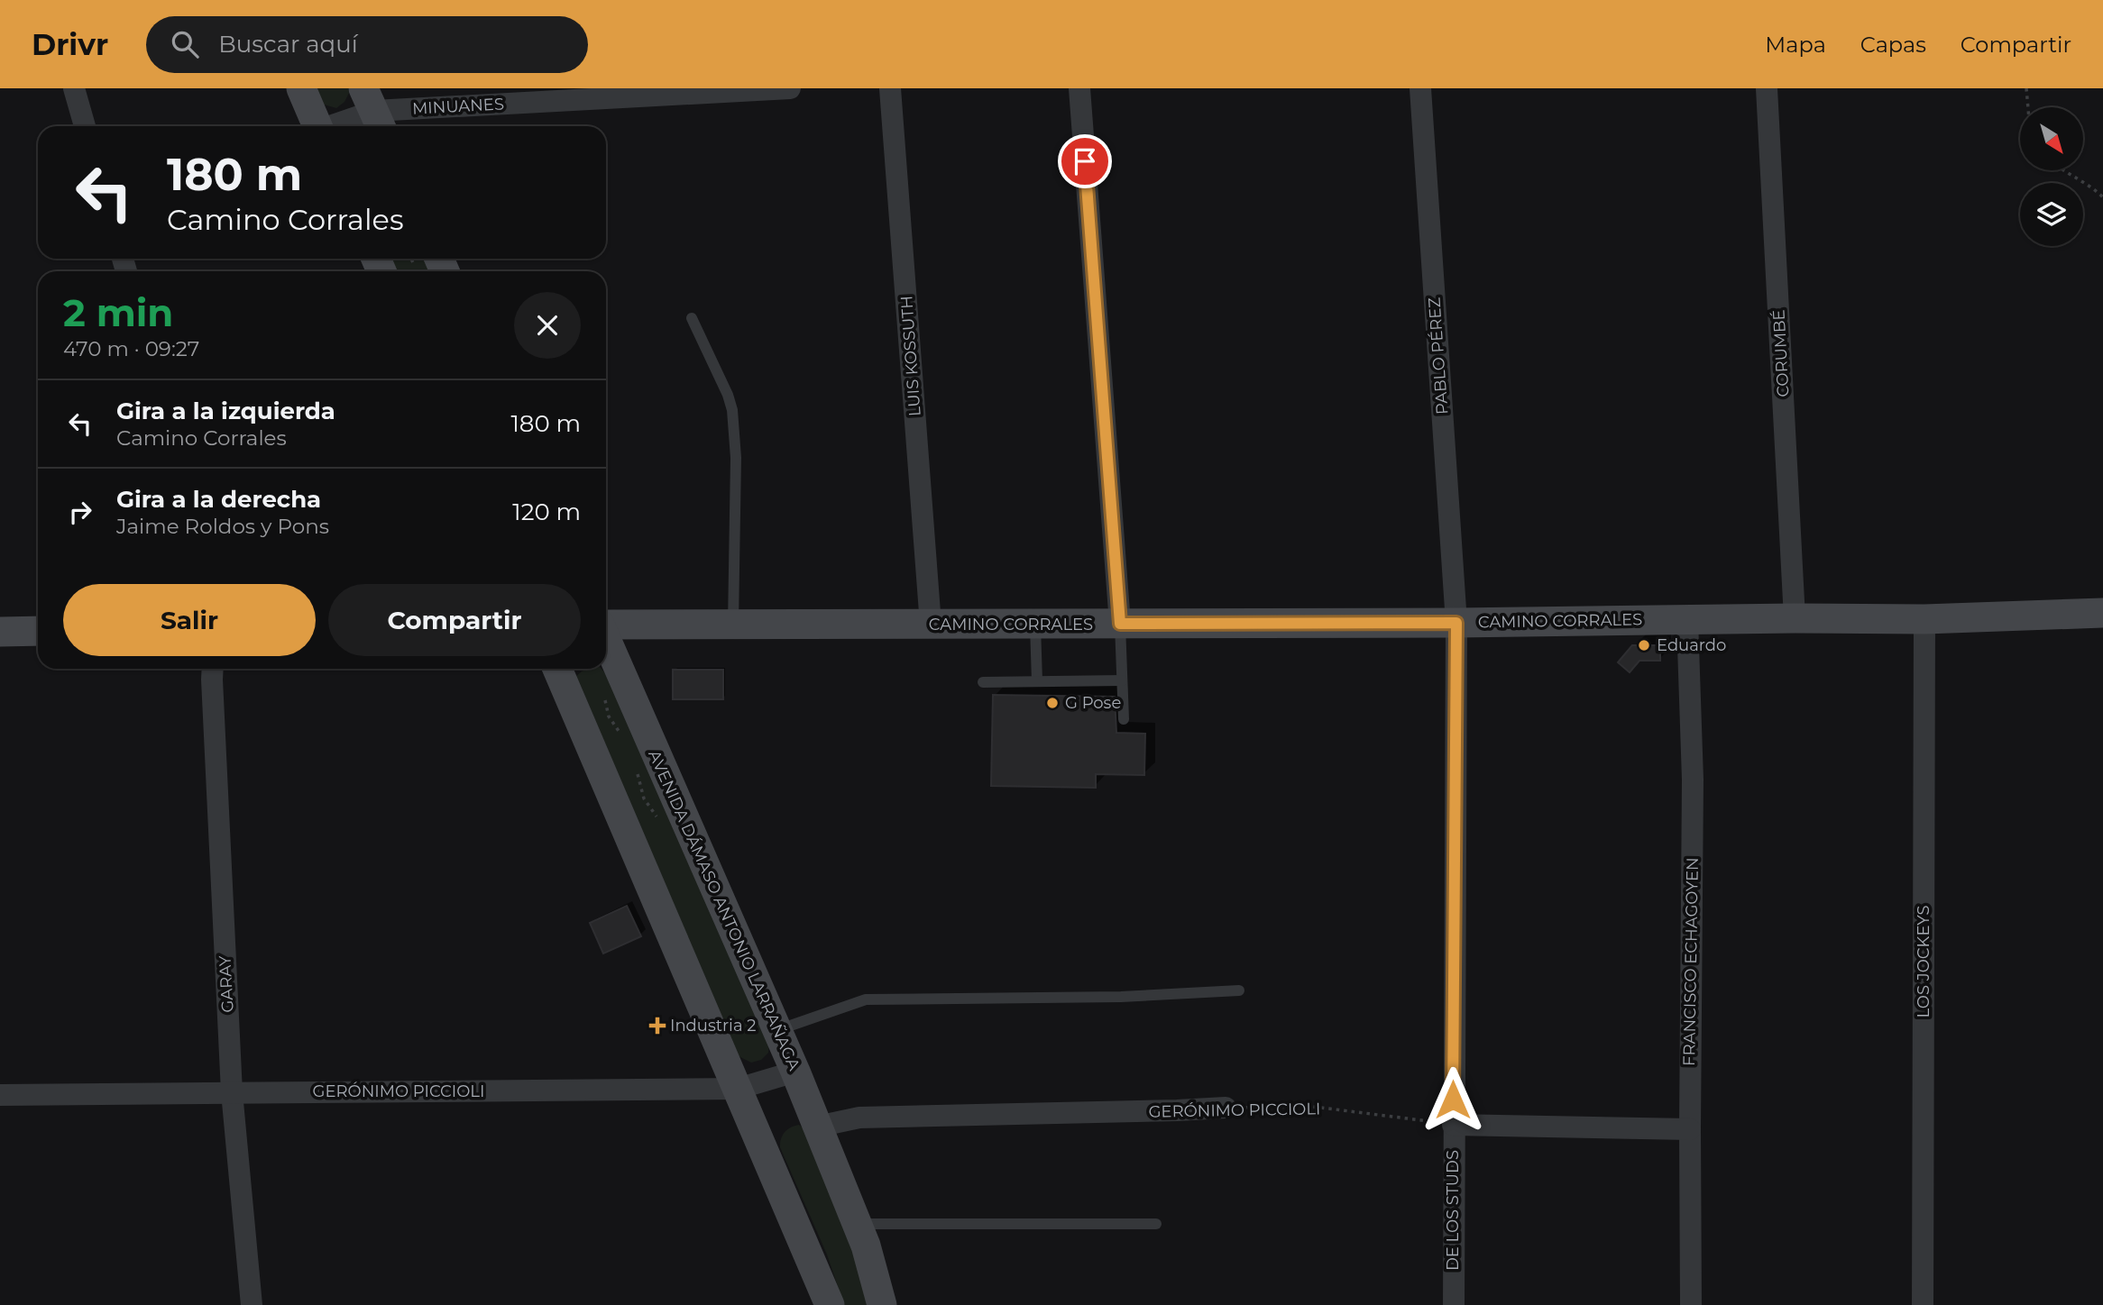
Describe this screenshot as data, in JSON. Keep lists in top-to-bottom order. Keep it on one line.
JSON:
{"streets":{"street":["MINUANES","CORUMBÉ","LUIS KOSSUTH","PABLO PÉREZ","CAMINO CORRALES","AVENIDA DÁMASO ANTONIO LARRAÑAGA","FRANCISCO ECHAGOYEN","LOS JOCKEYS","GARAY","GERÓNIMO PICCIOLI","DE LOS STUDS"]},"crossings":[["CORUMBÉ","CAMINO CORRALES"],["LUIS KOSSUTH","CAMINO CORRALES"],["PABLO PÉREZ","CAMINO CORRALES"],["PABLO PÉREZ","DE LOS STUDS"],["CAMINO CORRALES","FRANCISCO ECHAGOYEN"],["CAMINO CORRALES","LOS JOCKEYS"],["CAMINO CORRALES","DE LOS STUDS"],["AVENIDA DÁMASO ANTONIO LARRAÑAGA","GERÓNIMO PICCIOLI"],["GARAY","GERÓNIMO PICCIOLI"],["GERÓNIMO PICCIOLI","DE LOS STUDS"]],"places":{"other":["Eduardo","G Pose"],"health":["Industria 2"]},"north":"bottom right","page":{"header":"Drivr","search":"Buscar aquí","nav":["Mapa","Capas","Compartir"],"turn":["180 m","Camino Corrales"],"heading":["2 min","470 m · 09:27"],"list":[{"name":"Gira a la izquierda","note":"Camino Corrales","value":"180 m"},{"name":"Gira a la derecha","note":"Jaime Roldos y Pons","value":"120 m"}],"buttons":["Salir","Compartir"]}}
